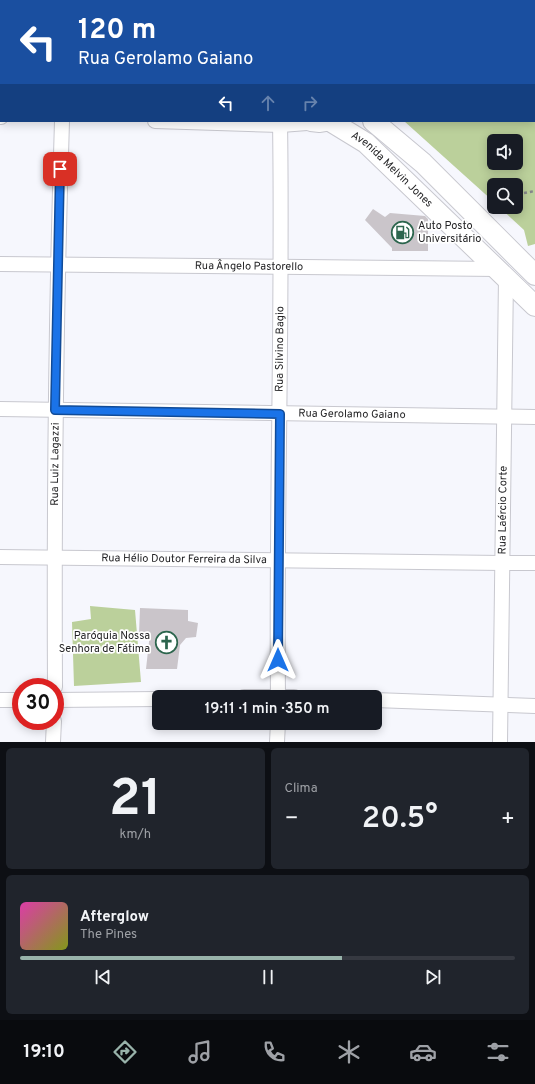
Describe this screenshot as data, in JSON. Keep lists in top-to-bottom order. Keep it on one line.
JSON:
{"streets":{"street":["Avenida Melvin Jones","Rua Ângelo Pastorello","Rua Silvino Bagio","Rua Gerolamo Gaiano","Rua Luiz Lagazzi","Rua Laércio Corte","Rua Hélio Doutor Ferreira da Silva"]},"crossings":[["Avenida Melvin Jones","Rua Ângelo Pastorello"],["Avenida Melvin Jones","Rua Laércio Corte"],["Rua Ângelo Pastorello","Rua Silvino Bagio"],["Rua Ângelo Pastorello","Rua Luiz Lagazzi"],["Rua Ângelo Pastorello","Rua Laércio Corte"],["Rua Silvino Bagio","Rua Gerolamo Gaiano"],["Rua Silvino Bagio","Rua Hélio Doutor Ferreira da Silva"],["Rua Gerolamo Gaiano","Rua Luiz Lagazzi"],["Rua Gerolamo Gaiano","Rua Laércio Corte"],["Rua Luiz Lagazzi","Rua Hélio Doutor Ferreira da Silva"],["Rua Laércio Corte","Rua Hélio Doutor Ferreira da Silva"]],"places":{"fuel station":["Auto Posto Universitário"],"church":["Paróquia Nossa Senhora de Fátima"]},"page":{"turn":["120 m","Rua Gerolamo Gaiano"],"limit":"30","trip":"19:11 · 1 min · 350 m","tile":[["21","km/h"],"Clima"],"heat":["−","20.5°","+"],"song":["Afterglow","The Pines"],"tabs":"19:10"}}
